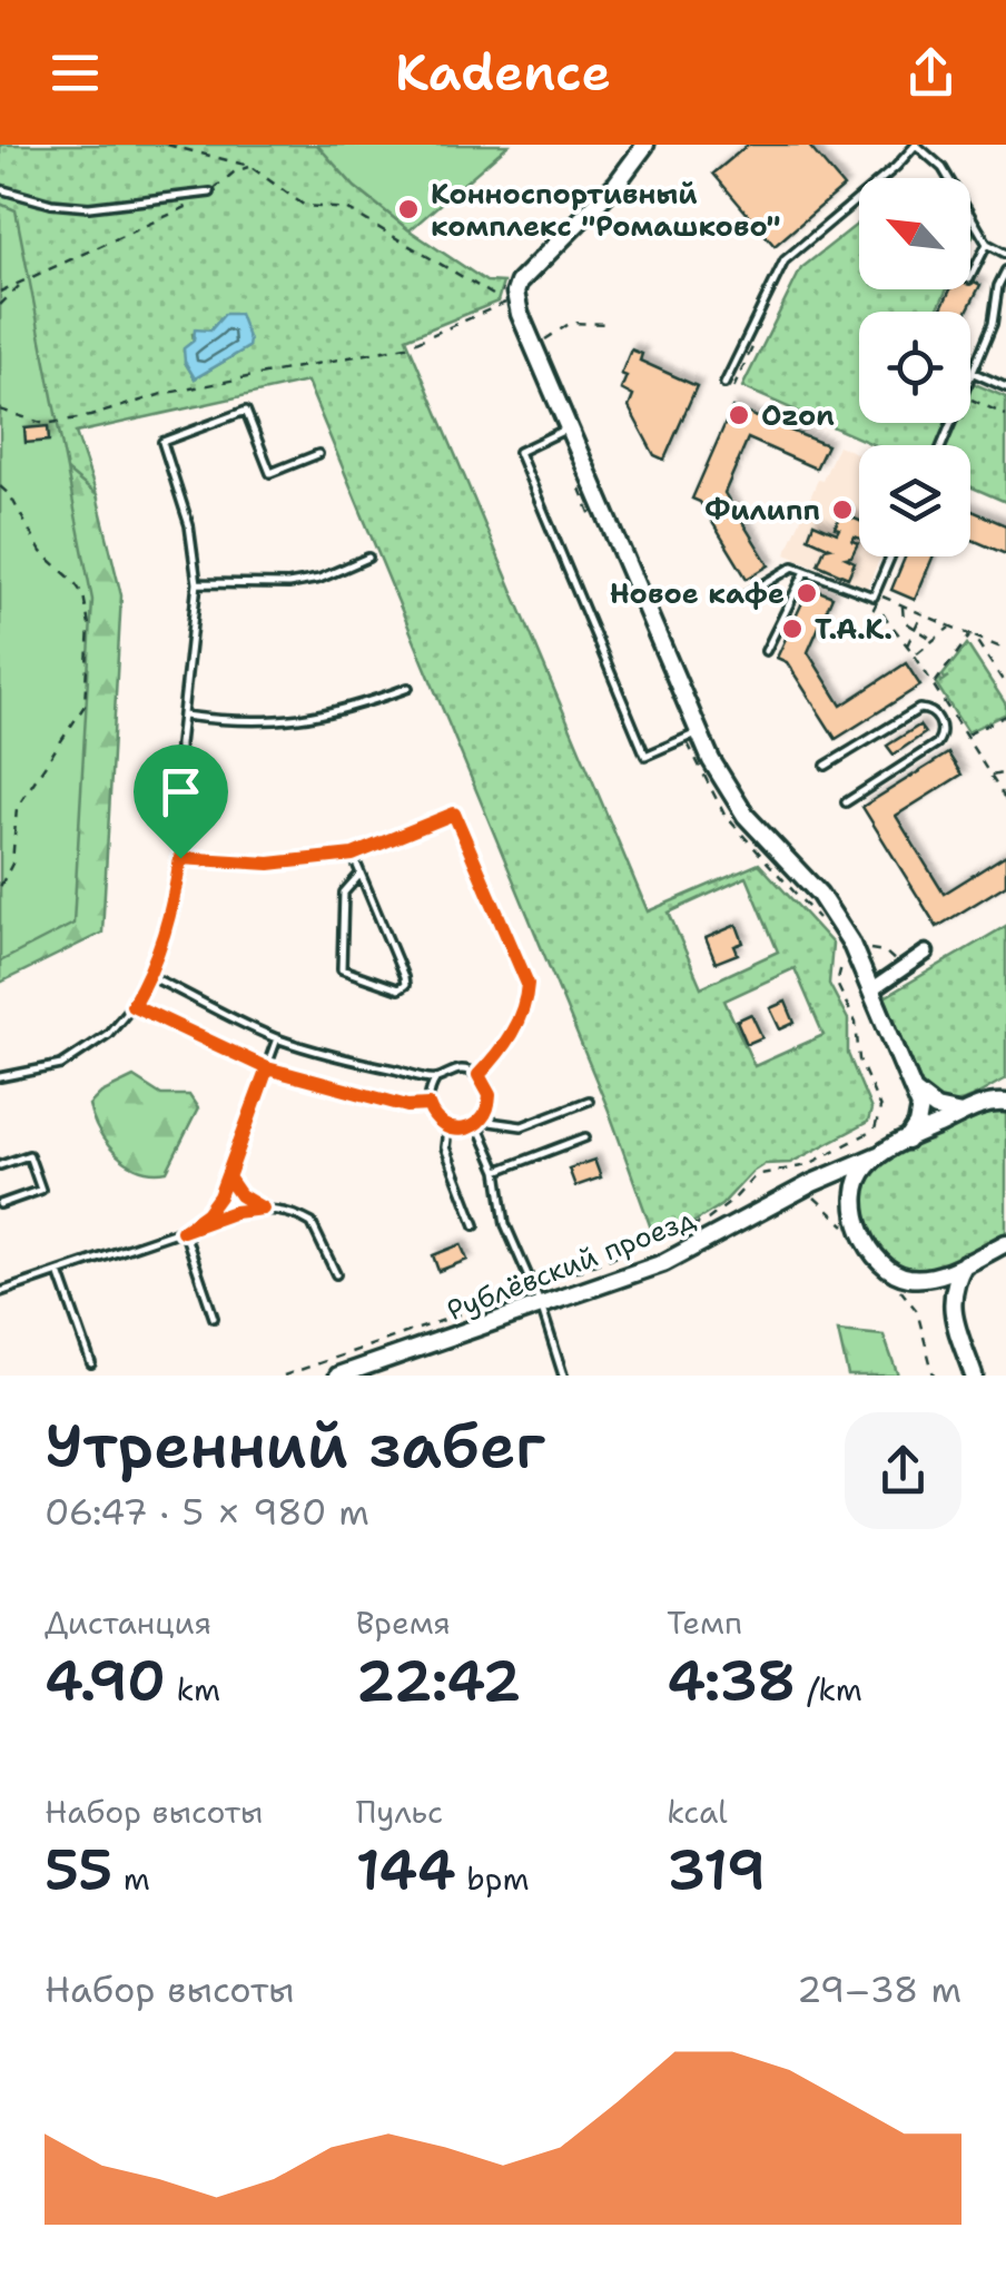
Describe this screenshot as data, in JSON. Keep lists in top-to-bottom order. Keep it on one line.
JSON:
{"streets":{"street":["Рублёвский проезд"]},"places":["Конноспортивный комплекс \"Ромашково\"","Ozon","Филипп","Новое кафе","Т.А.К."],"north":"top left","page":{"header":"Kadence","heading":["Утренний забег","06:47 · 5 × 980 m"],"stats":[["Дистанция","4.90 km"],["Время","22:42"],["Темп","4:38 /km"],["Набор высоты","55 m"],["Пульс","144 bpm"],["kcal","319"]],"chart":["Набор высоты","29–38 m"]}}
